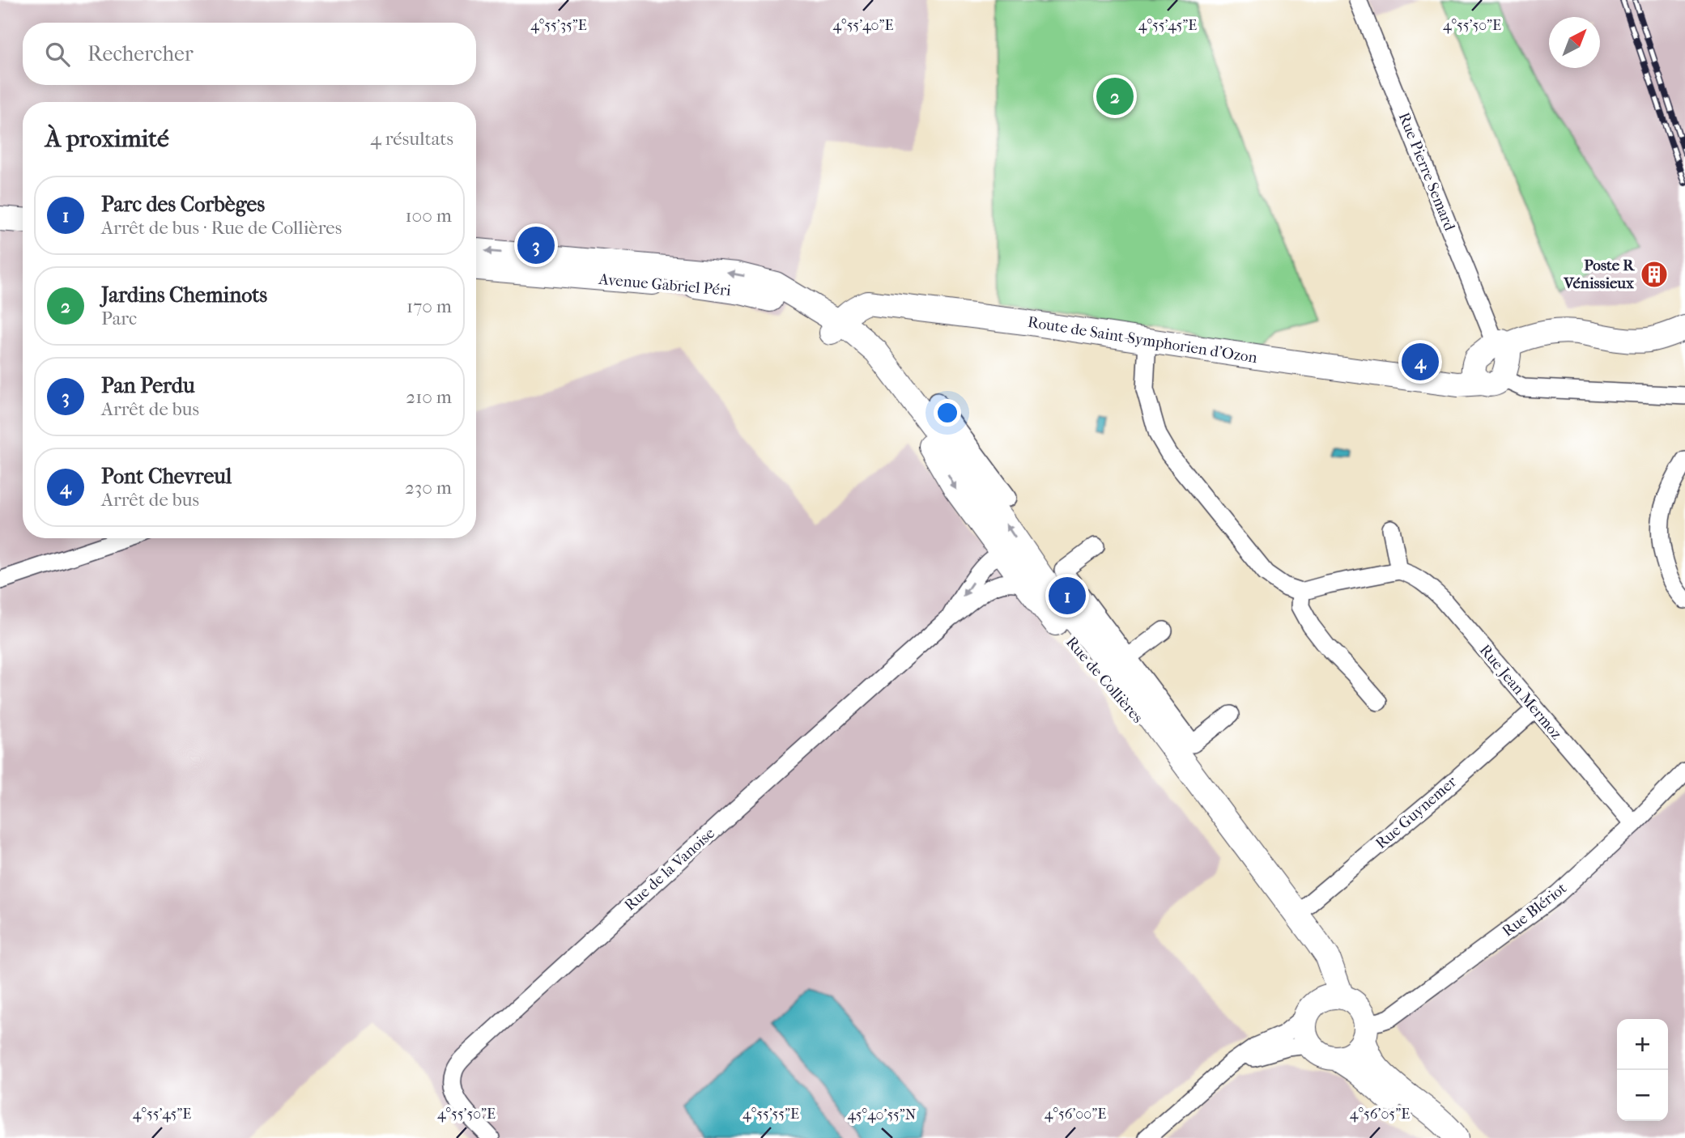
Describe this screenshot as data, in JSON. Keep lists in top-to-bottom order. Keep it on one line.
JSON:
{"streets":{"main road":["Avenue Gabriel Péri","Route de Saint-Symphorien d'Ozon","Rue de Collières"],"street":["Rue Pierre Semard","Rue Jean Mermoz","Rue Guynemer","Rue de la Vanoise","Rue Blériot"]},"crossings":[["Avenue Gabriel Péri","Route de Saint-Symphorien d'Ozon"],["Avenue Gabriel Péri","Rue de Collières"],["Route de Saint-Symphorien d'Ozon","Rue de Collières"],["Rue de Collières","Rue Guynemer"],["Rue de Collières","Rue de la Vanoise"],["Rue de Collières","Rue Blériot"],["Rue Jean Mermoz","Rue Guynemer"],["Rue Jean Mermoz","Rue Blériot"]],"places":{"building":["Poste R Vénissieux"]},"north":"top right","page":{"search":"Rechercher","pins":["2","3","4","1"],"heading":["À proximité","4 résultats"],"list":[{"mark":"1","name":"Parc des Corbèges","note":"Arrêt de bus · Rue de Collières","value":"100 m"},{"mark":"2","name":"Jardins Cheminots","note":"Parc","value":"170 m"},{"mark":"3","name":"Pan Perdu","note":"Arrêt de bus","value":"210 m"},{"mark":"4","name":"Pont Chevreul","note":"Arrêt de bus","value":"230 m"}],"map_buttons":["+","−"]},"coordinates":["4°55'35\"E","4°55'40\"E","4°55'45\"E","4°55'50\"E","4°55'55\"E","4°56'00\"E","4°56'05\"E","45°40'55\"N"]}
